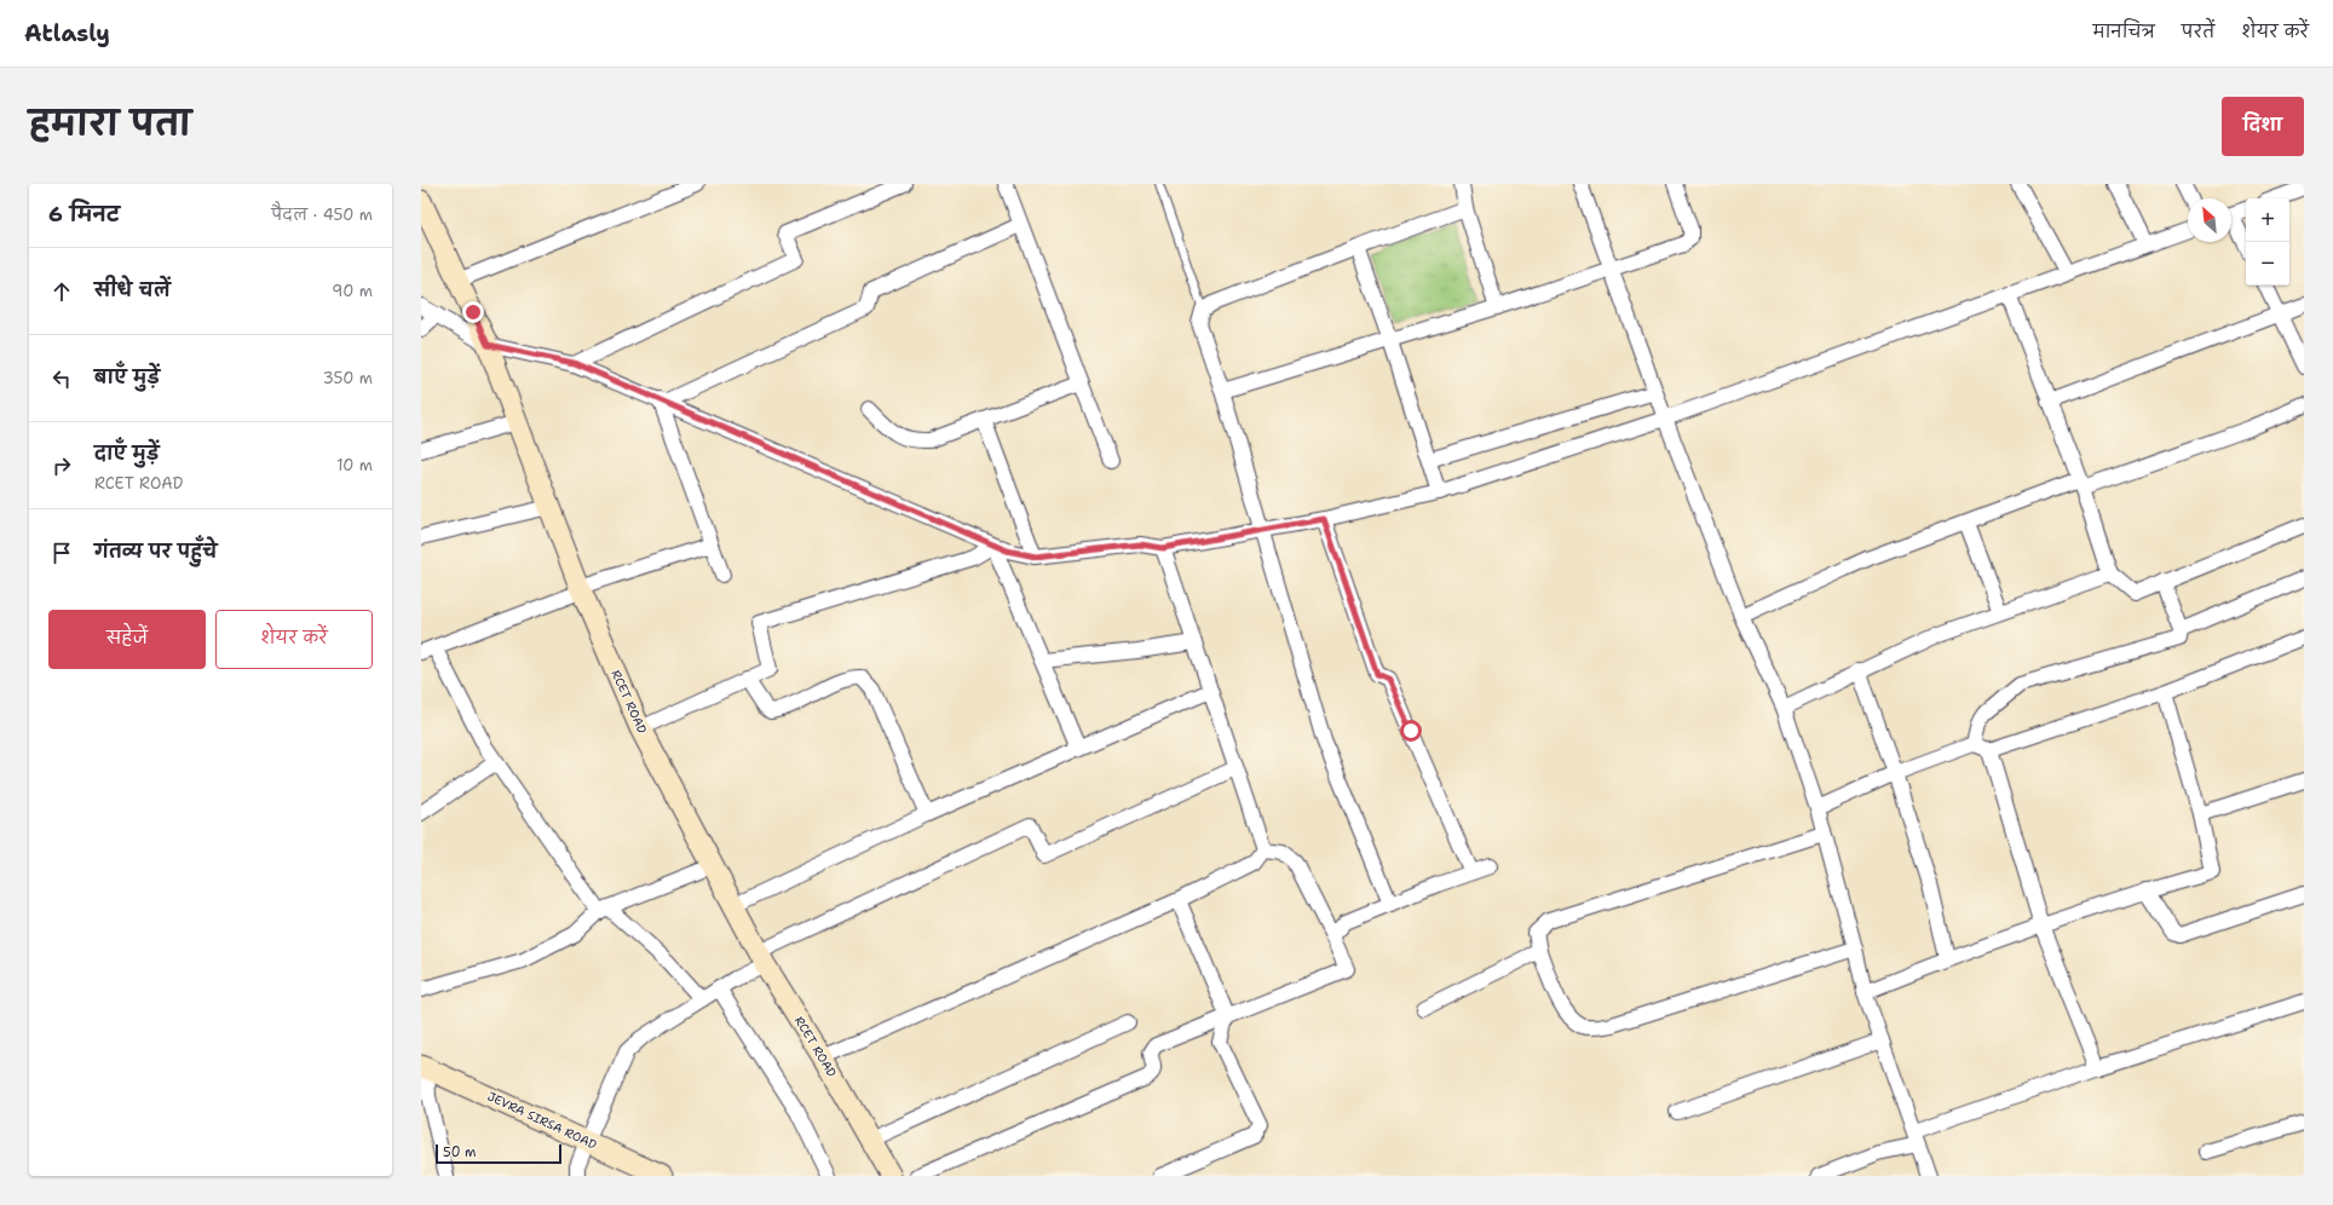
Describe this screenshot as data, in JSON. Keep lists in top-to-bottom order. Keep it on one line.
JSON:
{"streets":{"main road":["RCET ROAD","JEVRA SIRSA ROAD"]},"scale_bar":"50 m","north":"top left","page":{"header":"Atlasly","nav":["मानचित्र","परतें","शेयर करें"],"title":"हमारा पता","buttons":["दिशा",["सहेजें","शेयर करें"]],"heading":["6 मिनट","पैदल · 450 m"],"map_buttons":["+","−"],"list":[["सीधे चलें","90 m"],["बाएँ मुड़ें","350 m"],["दाएँ मुड़ें","RCET ROAD","10 m"],"गंतव्य पर पहुँचे"],"scale":"50 m"}}
